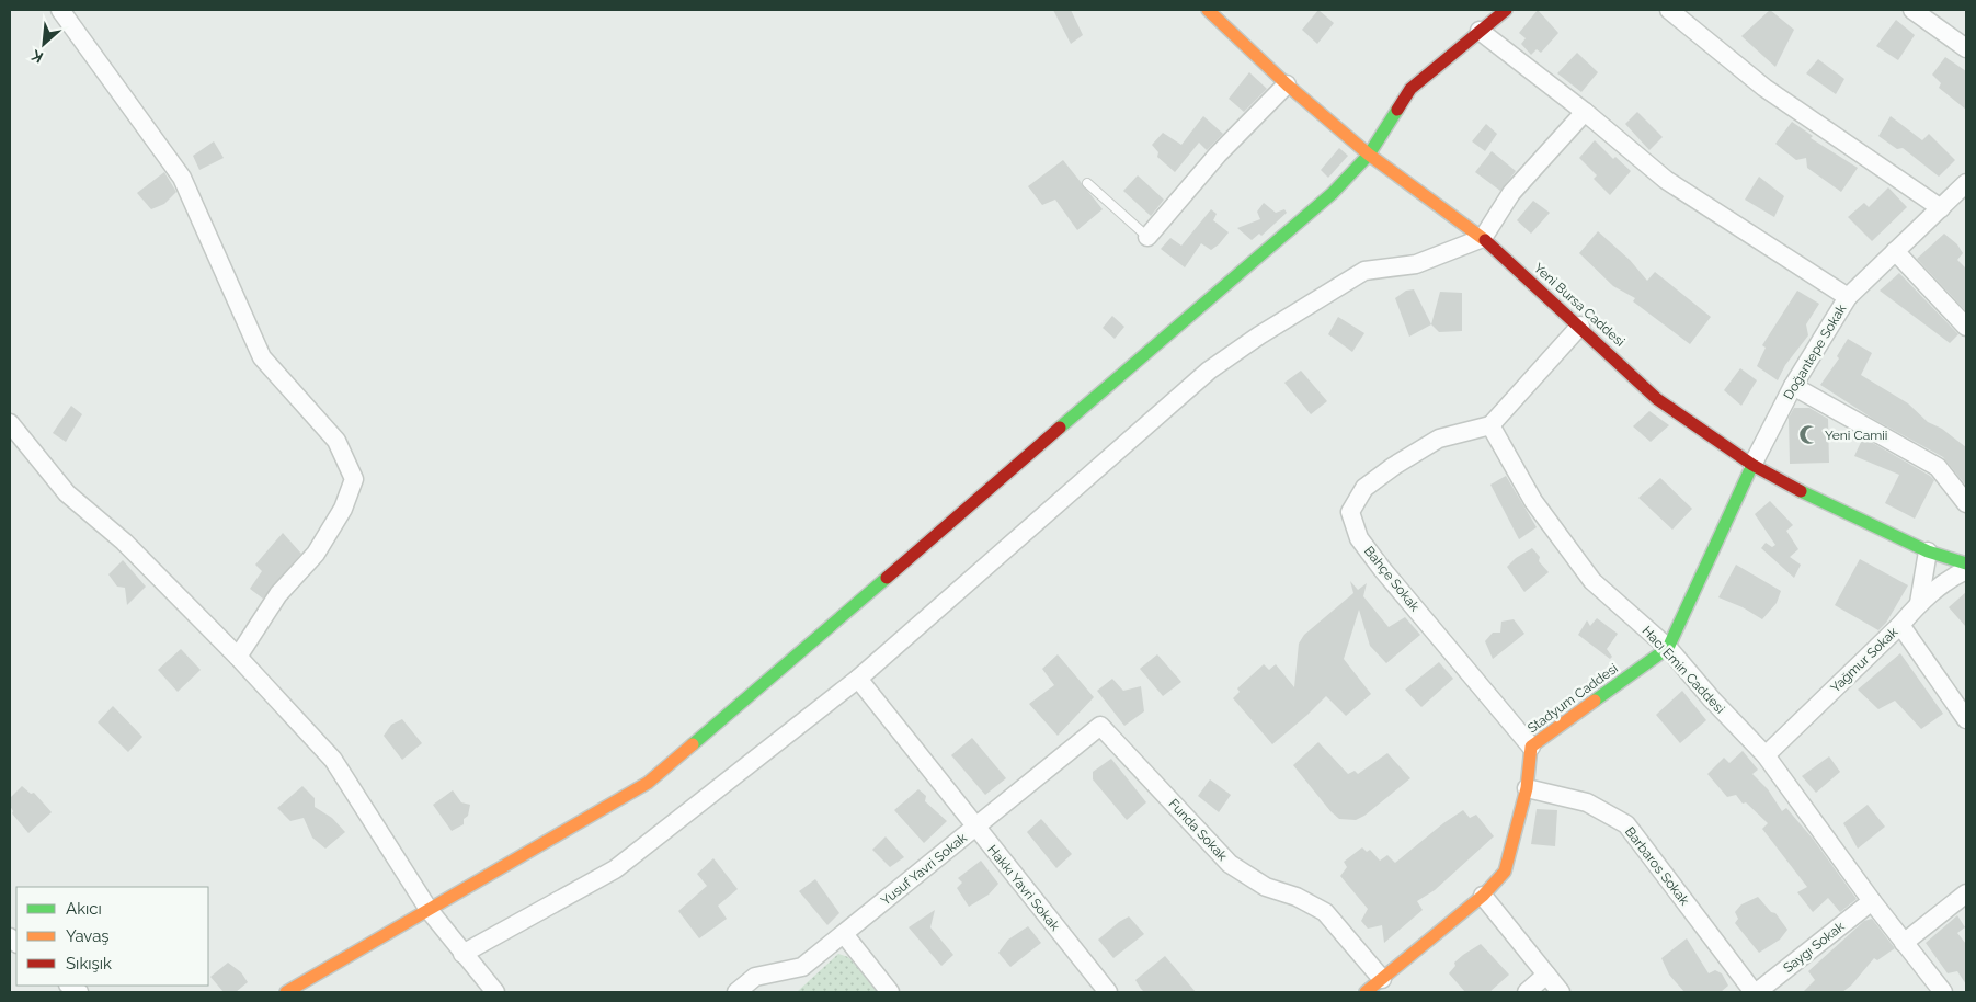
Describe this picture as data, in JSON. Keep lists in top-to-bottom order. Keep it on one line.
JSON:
{"streets":{"street":["Yeni Bursa Caddesi","Doğantepe Sokak","Bahçe Sokak","Yağmur Sokak","Hacı Emin Caddesi","Stadyum Caddesi","Funda Sokak","Barbaros Sokak","Yusuf Yavri Sokak","Hakkı Yavri Sokak","Saygı Sokak"]},"crossings":[["Yeni Bursa Caddesi","Doğantepe Sokak"],["Yeni Bursa Caddesi","Stadyum Caddesi"],["Doğantepe Sokak","Stadyum Caddesi"],["Bahçe Sokak","Hacı Emin Caddesi"],["Bahçe Sokak","Stadyum Caddesi"],["Yağmur Sokak","Hacı Emin Caddesi"],["Hacı Emin Caddesi","Stadyum Caddesi"],["Hacı Emin Caddesi","Saygı Sokak"],["Stadyum Caddesi","Funda Sokak"],["Stadyum Caddesi","Barbaros Sokak"],["Funda Sokak","Yusuf Yavri Sokak"],["Barbaros Sokak","Saygı Sokak"],["Yusuf Yavri Sokak","Hakkı Yavri Sokak"]],"places":{"mosque":["Yeni Camii"]},"legend":["Akıcı","Yavaş","Sıkışık"],"north":"bottom left"}
